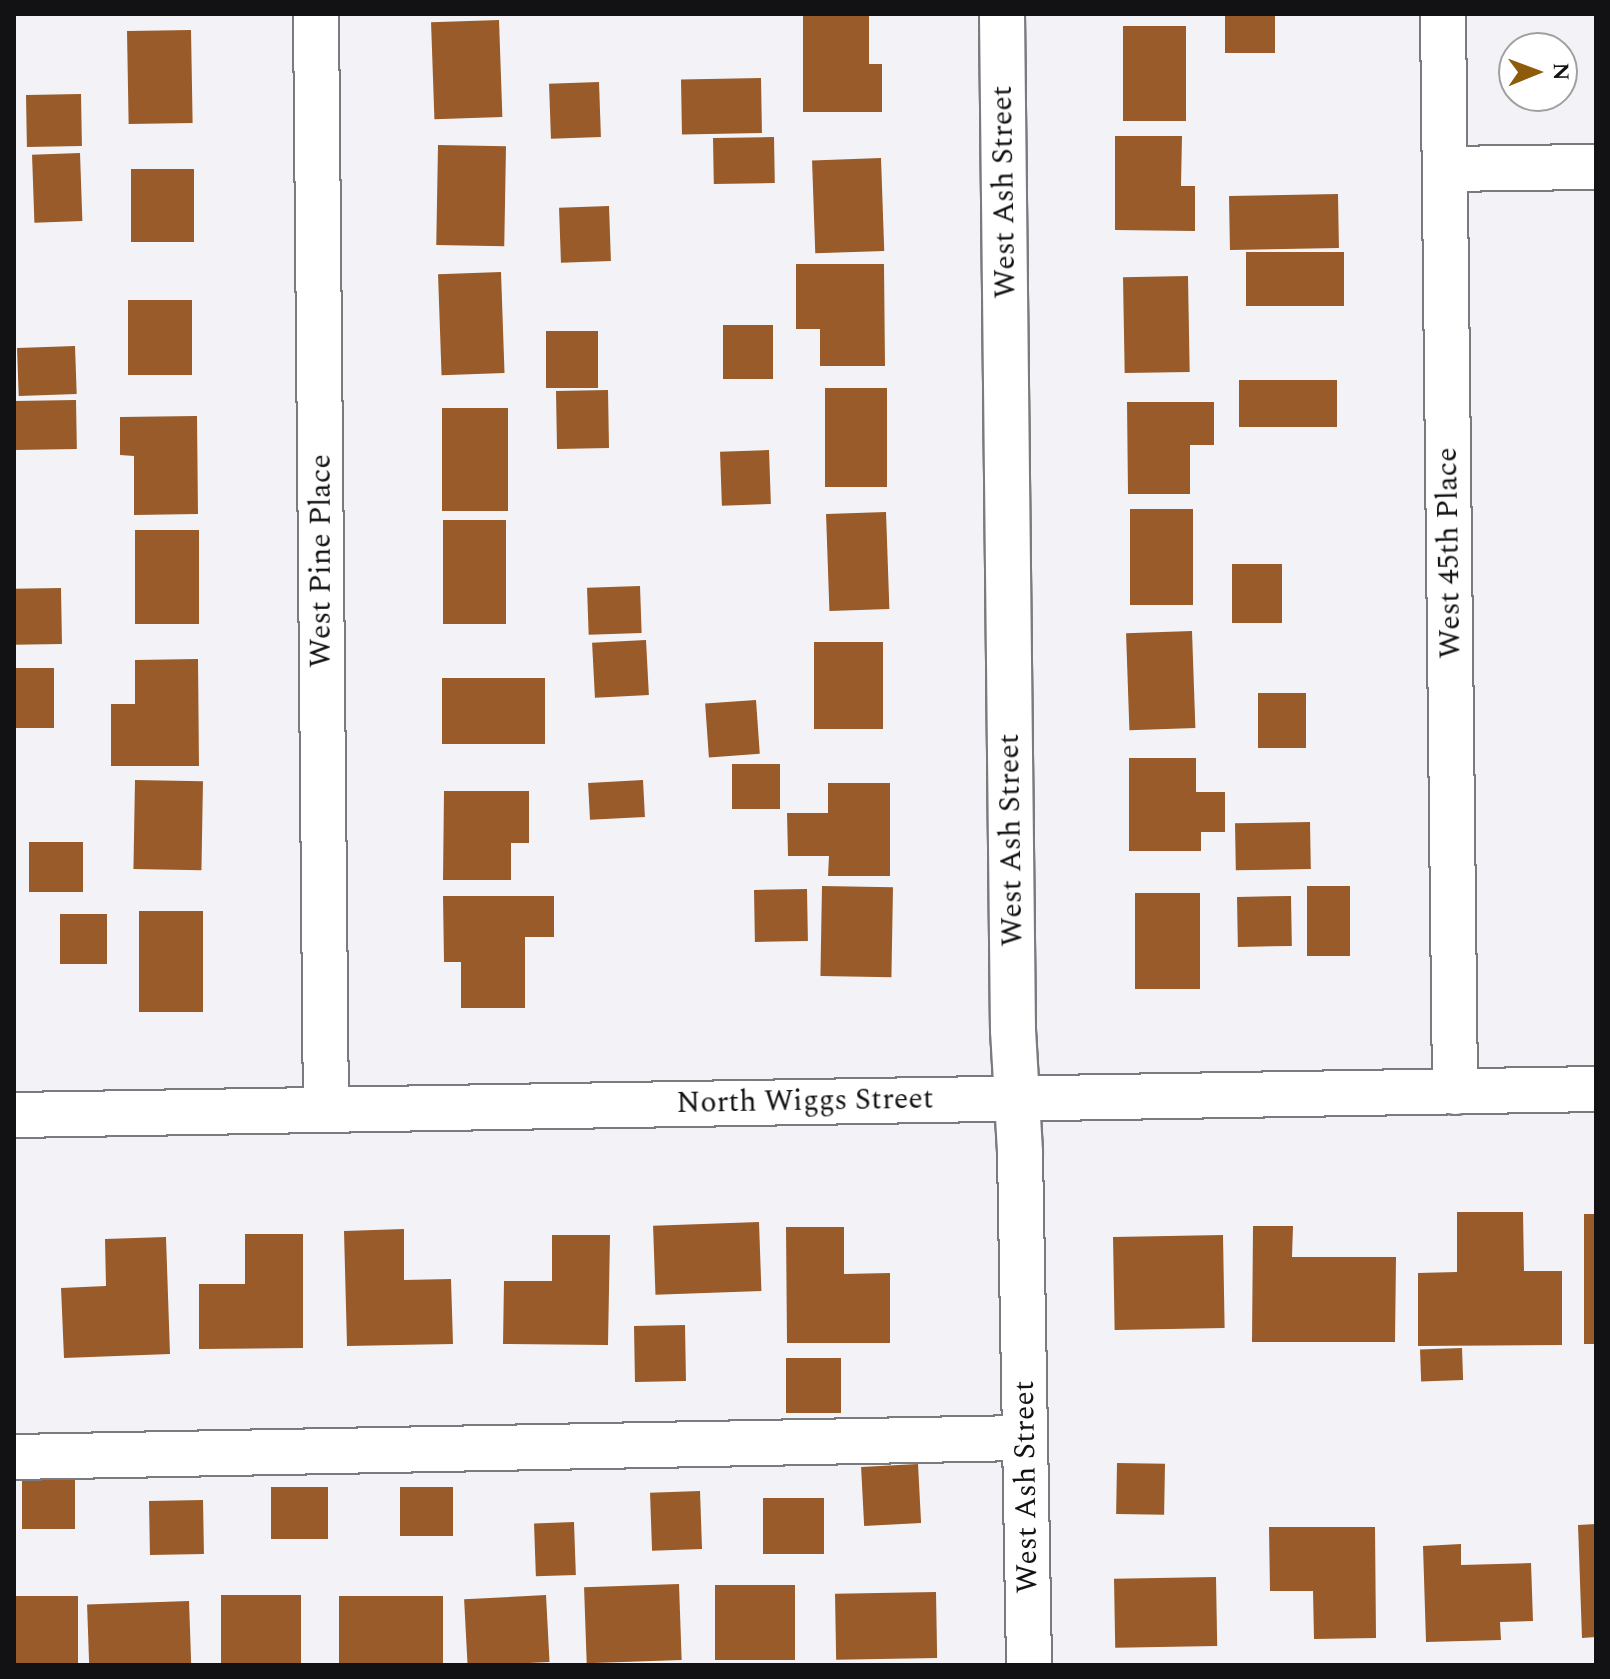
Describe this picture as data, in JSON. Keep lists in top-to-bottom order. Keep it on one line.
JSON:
{"streets":{"street":["West Ash Street","West 45th Place","West Pine Place","North Wiggs Street"]},"crossings":[["West Ash Street","North Wiggs Street"],["West 45th Place","North Wiggs Street"],["West Pine Place","North Wiggs Street"]],"north":"right"}
